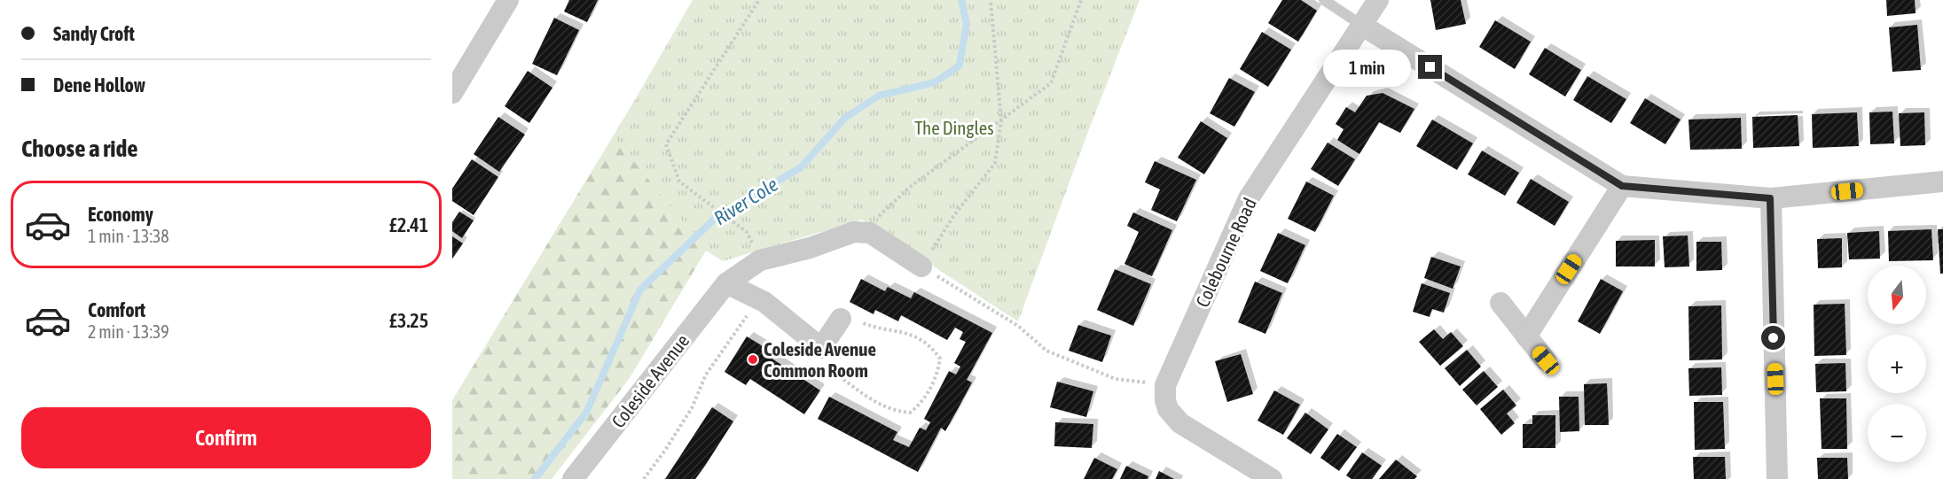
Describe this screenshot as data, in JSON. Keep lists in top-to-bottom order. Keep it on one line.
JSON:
{"streets":{"street":["Colebourne Road","Coleside Avenue"]},"water":["River Cole"],"parks":["The Dingles"],"places":["Coleside Avenue Common Room"],"north":"bottom","page":{"banner":["Sandy Croft","Dene Hollow"],"bubble":"1 min","heading":"Choose a ride","list":[{"name":"Economy","note":"1 min · 13:38","value":"£2.41"},{"name":"Comfort","note":"2 min · 13:39","value":"£3.25"}],"map_buttons":["+","−"],"buttons":"Confirm"}}
